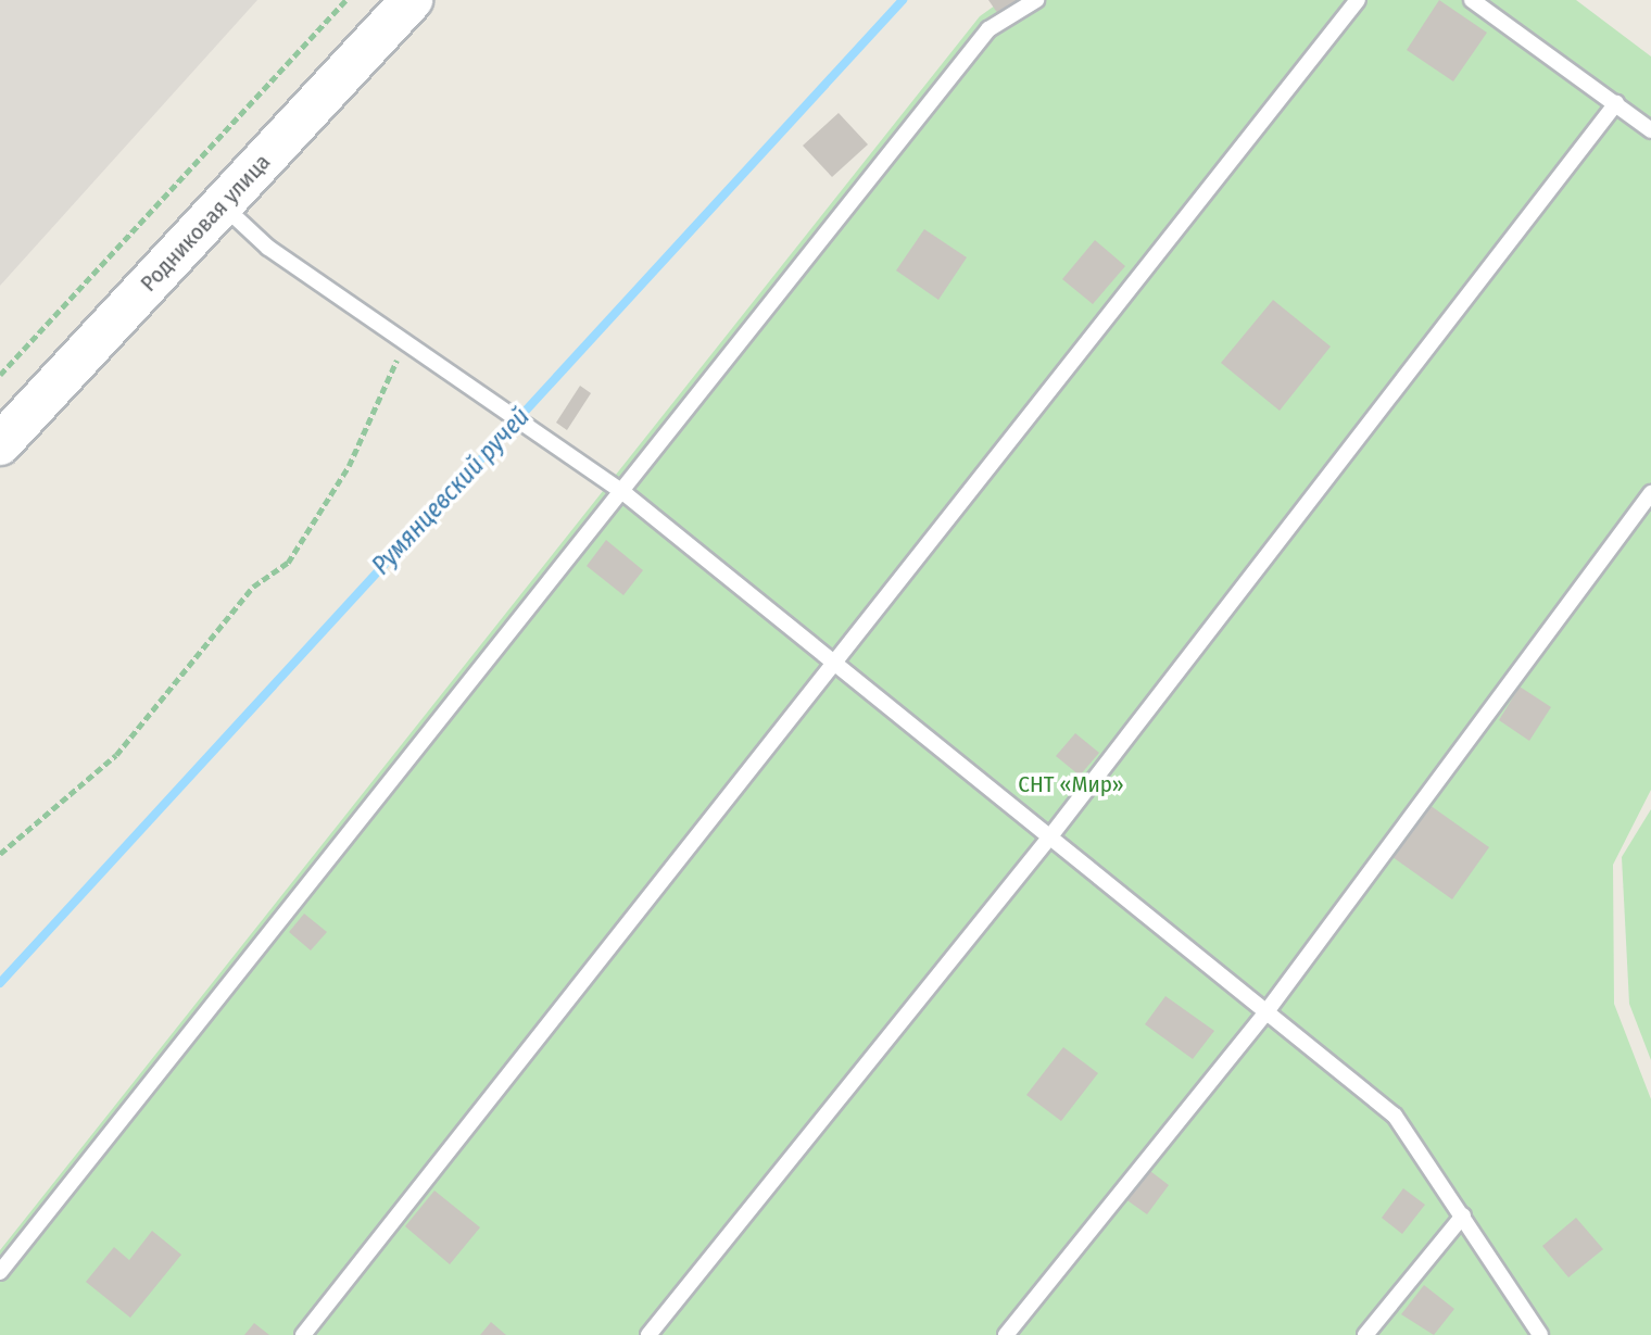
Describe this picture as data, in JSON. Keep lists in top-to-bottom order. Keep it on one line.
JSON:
{"streets":{"main road":["Родниковая улица"]},"water":["Румянцевский ручей"],"parks":["СНТ «Мир»"]}
